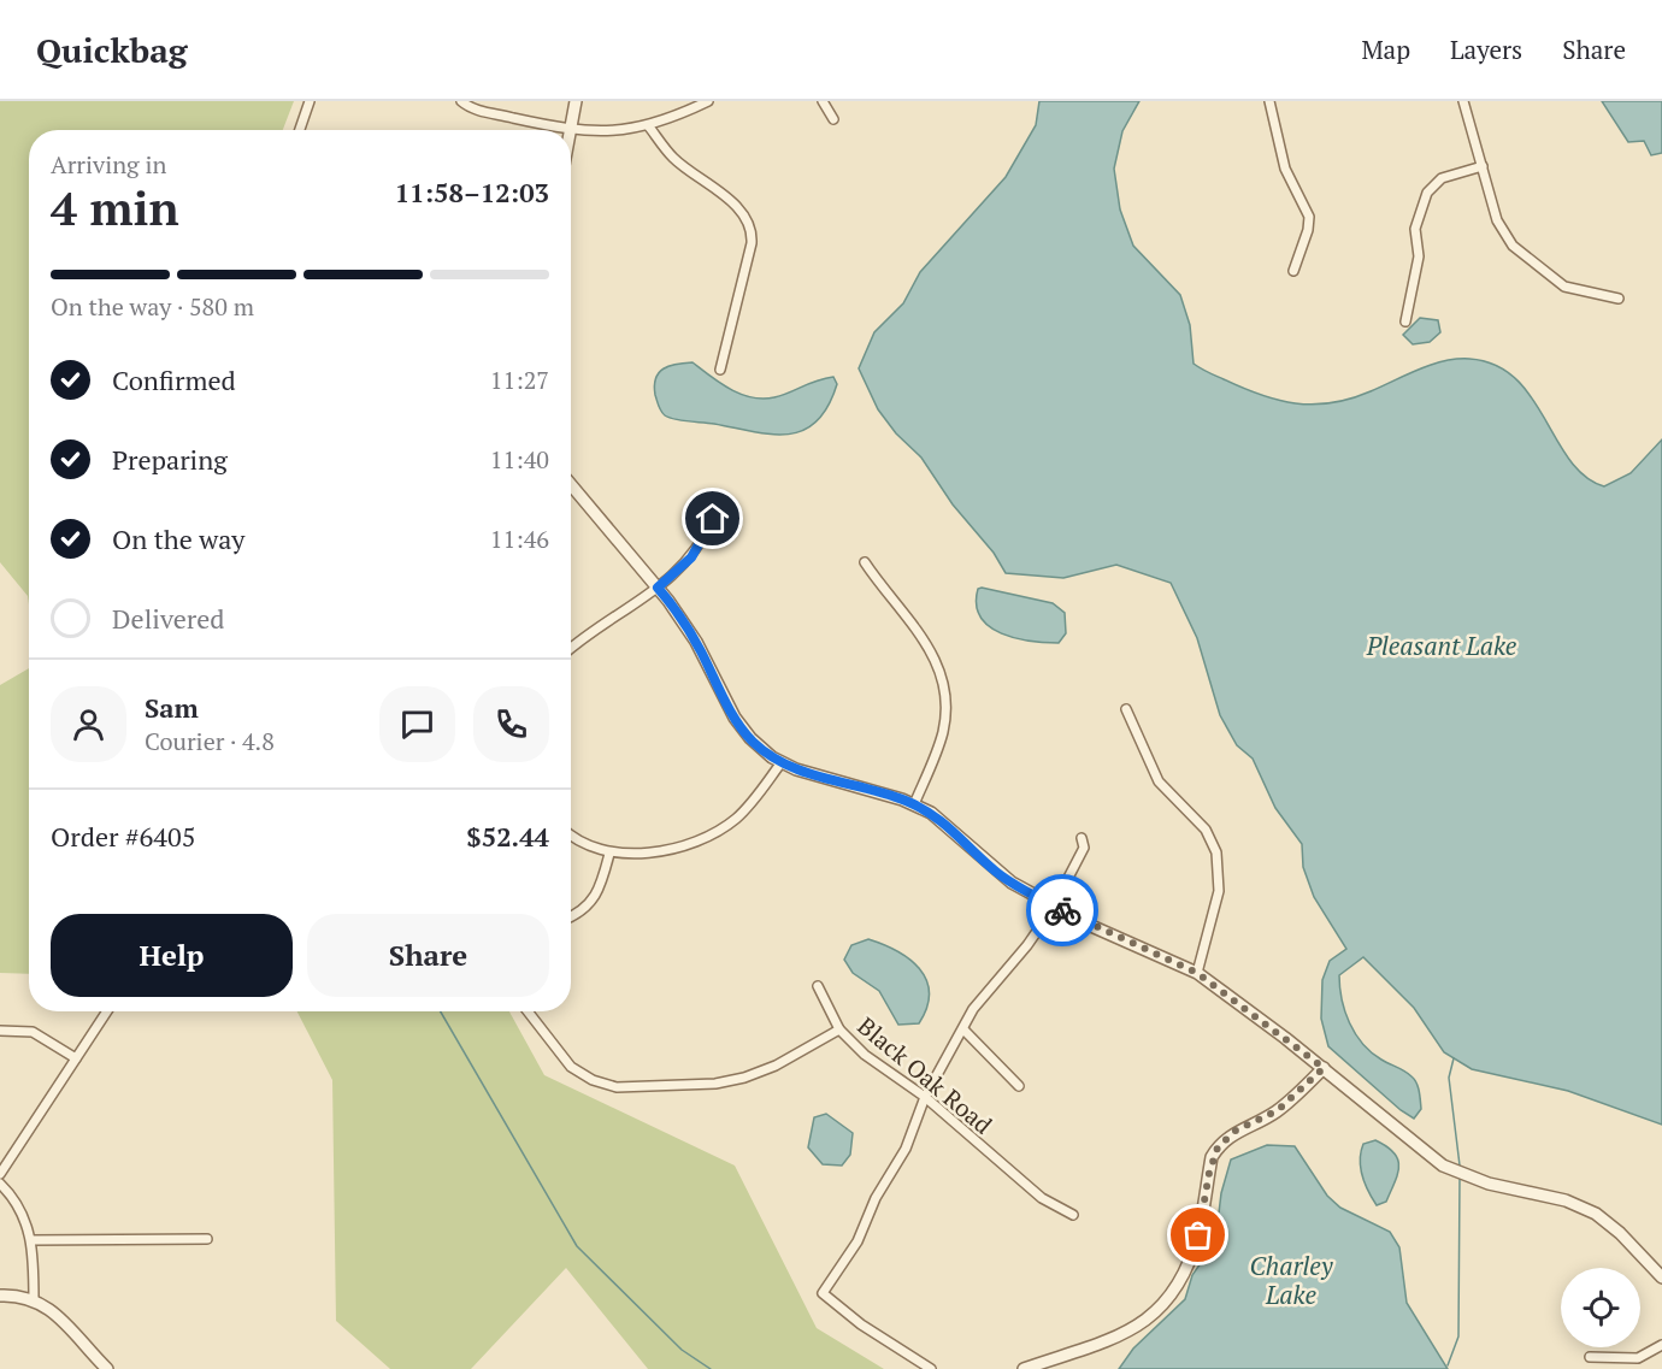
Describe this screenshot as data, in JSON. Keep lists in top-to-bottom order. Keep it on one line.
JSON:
{"streets":{"street":["Black Oak Road"]},"water":["Pleasant Lake","Charley Lake"],"page":{"header":"Quickbag","nav":["Map","Layers","Share"],"heading":["4 min","Arriving in","11:58–12:03"],"panel":["Sam","Courier · 4.8","Order #6405","$52.44"],"bar":"On the way · 580 m","list":[["Confirmed","11:27"],["Preparing","11:40"],["On the way","11:46"],"Delivered"],"buttons":["Help","Share"]}}
